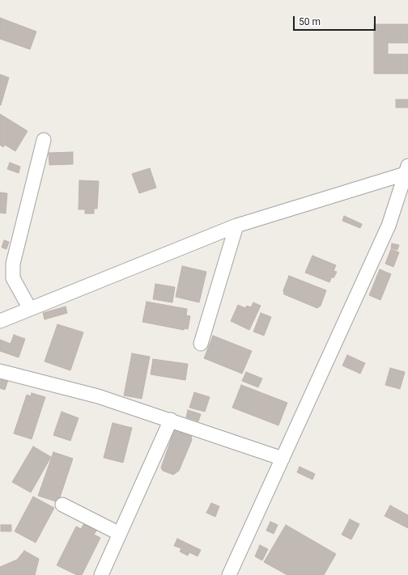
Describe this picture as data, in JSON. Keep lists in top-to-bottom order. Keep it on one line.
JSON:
{"scale_bar":"50 m"}
